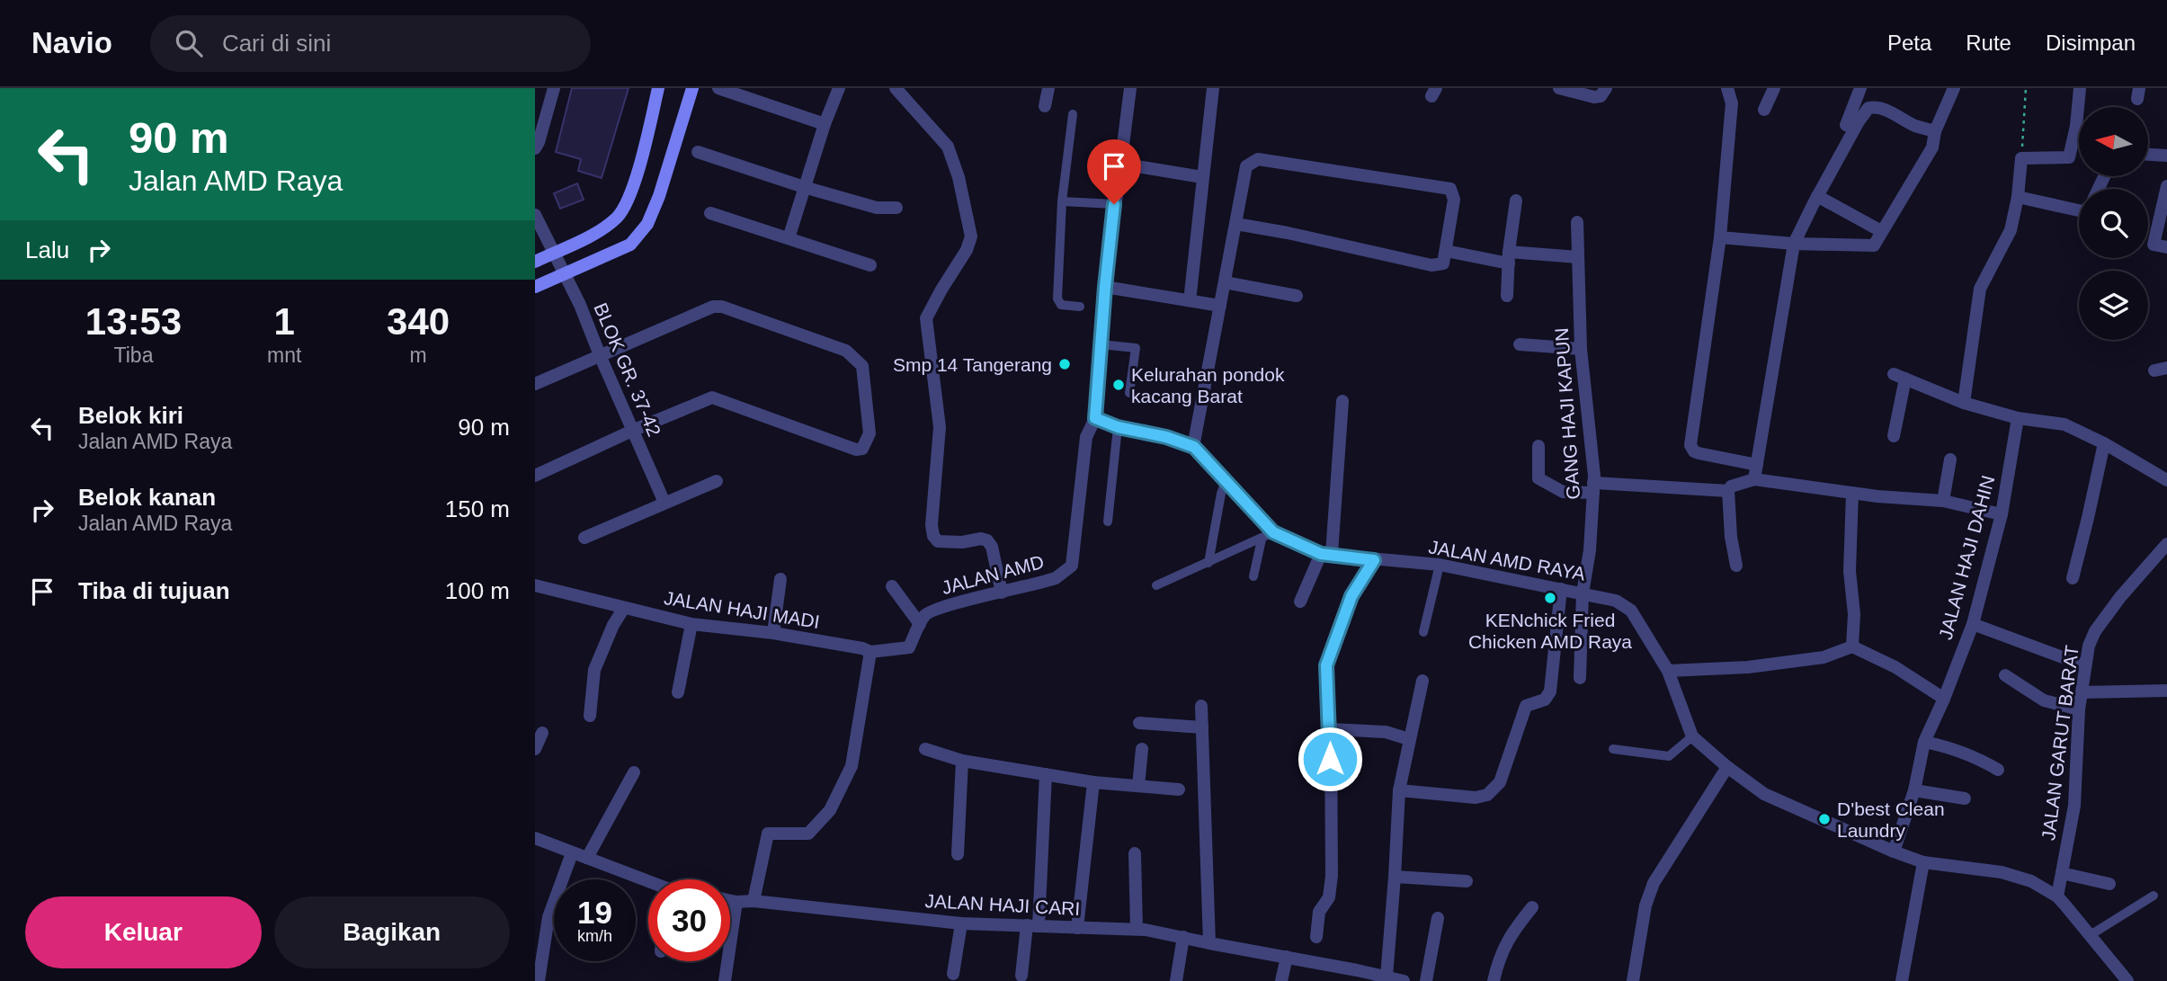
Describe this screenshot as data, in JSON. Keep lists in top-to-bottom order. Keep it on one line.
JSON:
{"streets":{"street":["BLOK GR. 37-42","GANG HAJI KAPUN","JALAN HAJI DAHIN","JALAN AMD RAYA","JALAN AMD","JALAN HAJI MADI","JALAN GARUT BARAT","JALAN HAJI CARI"]},"crossings":[["GANG HAJI KAPUN","JALAN AMD RAYA"],["JALAN HAJI DAHIN","JALAN AMD RAYA"],["JALAN AMD RAYA","JALAN AMD"],["JALAN AMD RAYA","JALAN GARUT BARAT"],["JALAN AMD","JALAN HAJI MADI"]],"places":["Smp 14 Tangerang","Kelurahan pondok kacang Barat","KENchick Fried Chicken AMD Raya","D'best Clean Laundry"],"north":"left","page":{"header":"Navio","search":"Cari di sini","nav":["Peta","Rute","Disimpan"],"turn":["90 m","Jalan AMD Raya"],"then":"Lalu","eta":["13:53","Tiba","1","mnt","340","m"],"list":[{"name":"Belok kiri","note":"Jalan AMD Raya","value":"90 m"},{"name":"Belok kanan","note":"Jalan AMD Raya","value":"150 m"},{"name":"Tiba di tujuan","value":"100 m"}],"speed":"19 km/h","limit":"30","buttons":["Keluar","Bagikan"]}}
